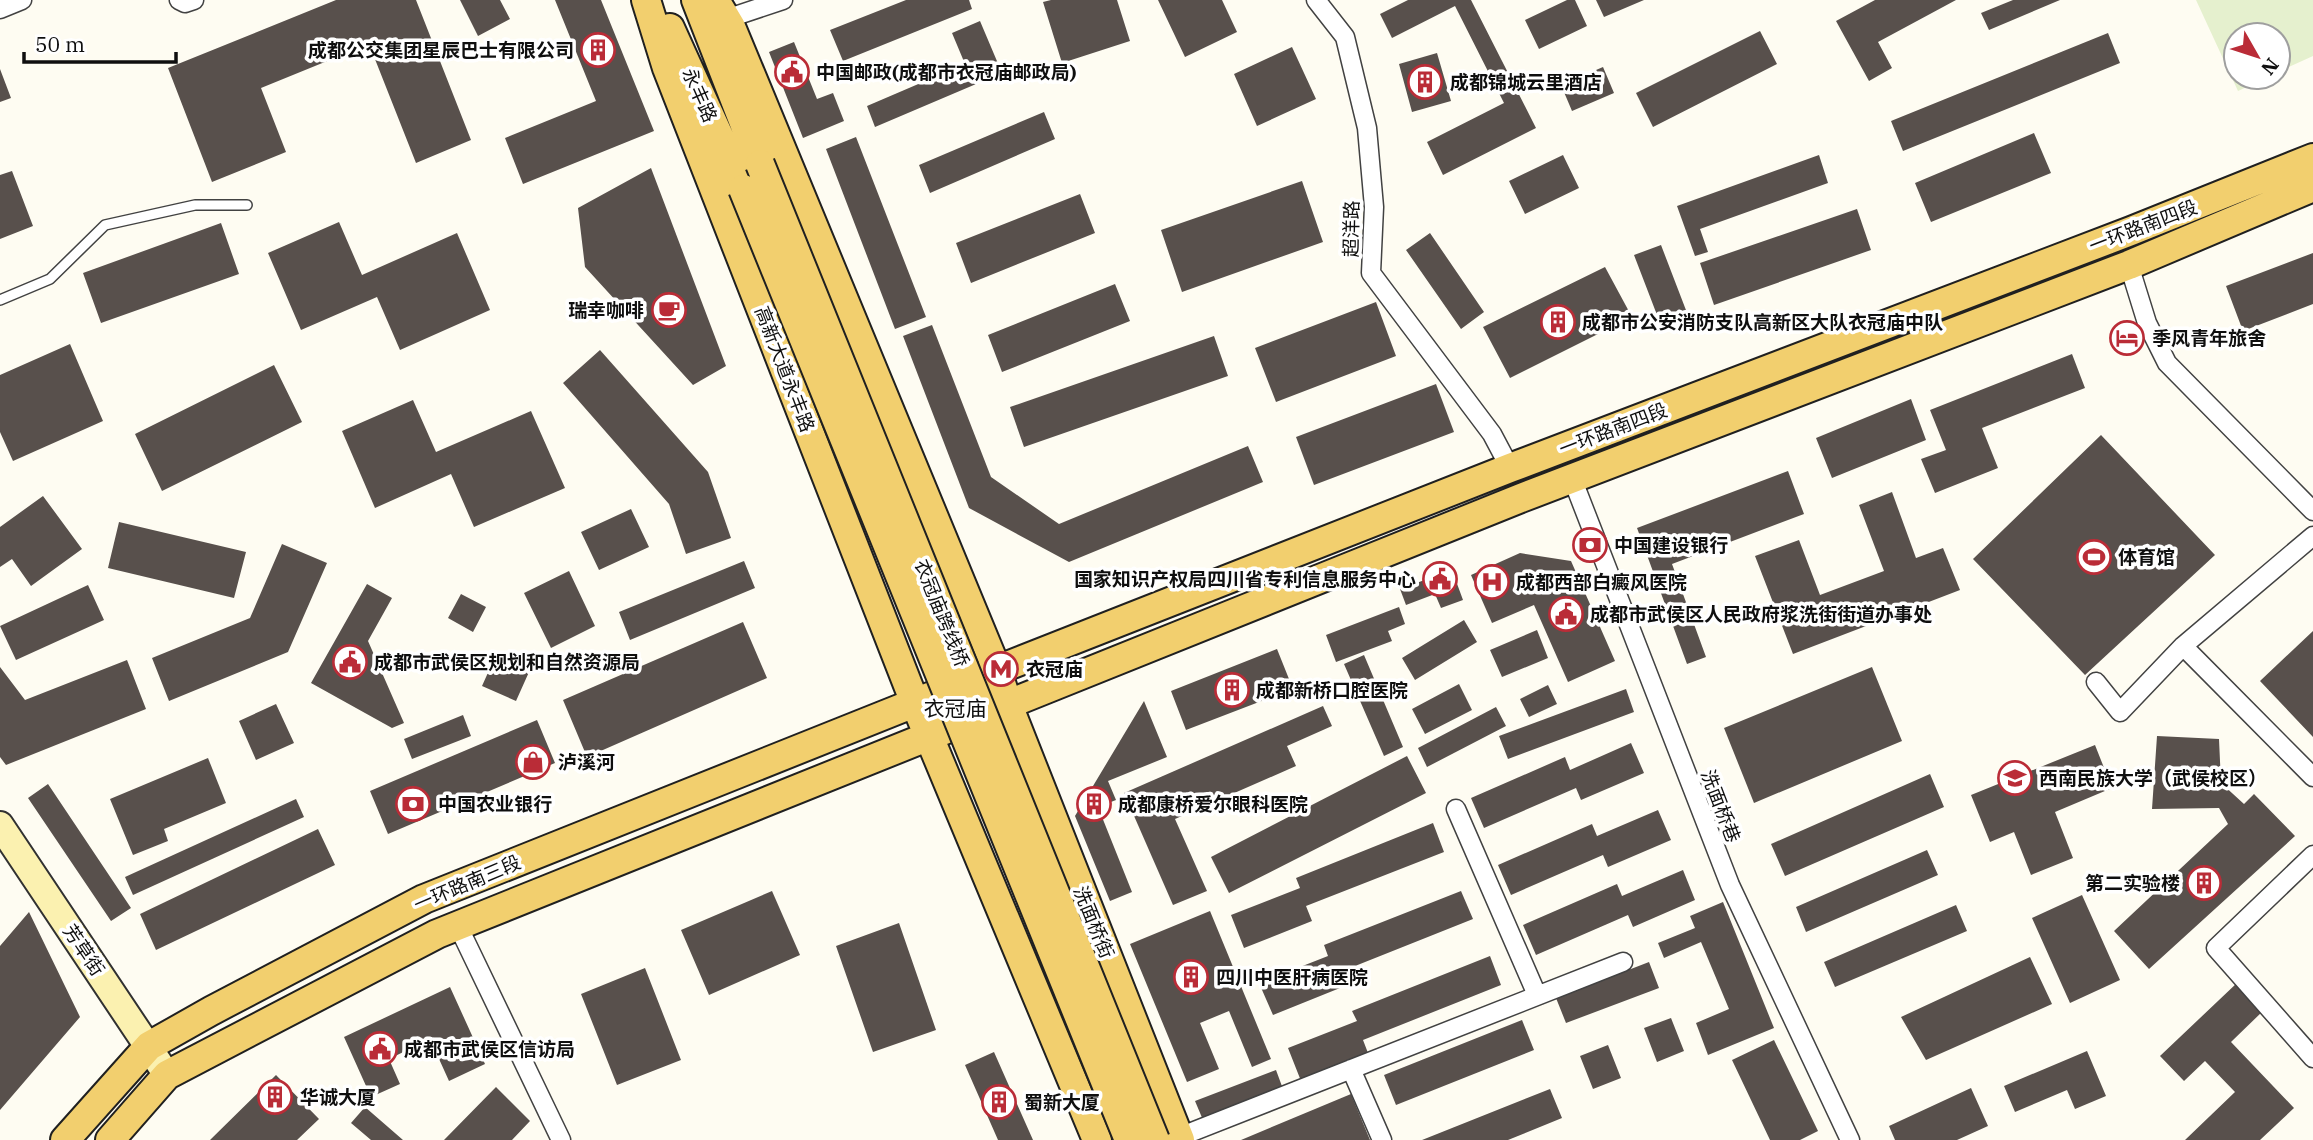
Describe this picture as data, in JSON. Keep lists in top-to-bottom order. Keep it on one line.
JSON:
{"streets":{"main road":["永丰路","一环路南四段","高新大道永丰路","衣冠庙跨线桥","一环路南三段","洗面桥街"],"street":["超洋路","洗面桥巷","芳草街"]},"crossings":[["永丰路","衣冠庙跨线桥"],["一环路南四段","超洋路"],["一环路南四段","高新大道永丰路"],["一环路南四段","洗面桥巷"],["一环路南四段","一环路南三段"],["一环路南四段","洗面桥街"],["高新大道永丰路","一环路南三段"],["衣冠庙跨线桥","洗面桥街"],["一环路南三段","芳草街"]],"districts":["衣冠庙"],"places":{"building":["成都公交集团星辰巴士有限公司","成都锦城云里酒店","成都市公安消防支队高新区大队衣冠庙中队","成都新桥口腔医院","成都康桥爱尔眼科医院","第二实验楼","四川中医肝病医院","华诚大厦","蜀新大厦"],"public building":["中国邮政(成都市衣冠庙邮政局)","国家知识产权局四川省专利信息服务中心","成都市武侯区人民政府浆洗街街道办事处","成都市武侯区规划和自然资源局","成都市武侯区信访局"],"cafe":["瑞幸咖啡"],"hotel":["季风青年旅舍"],"bank":["中国建设银行","中国农业银行"],"sports":["体育馆"],"hospital":["成都西部白癜风医院"],"metro station":["衣冠庙"],"shop":["泸溪河"],"school or university":["西南民族大学（武侯校区）"]},"scale_bar":"50 m","north":"bottom right"}
